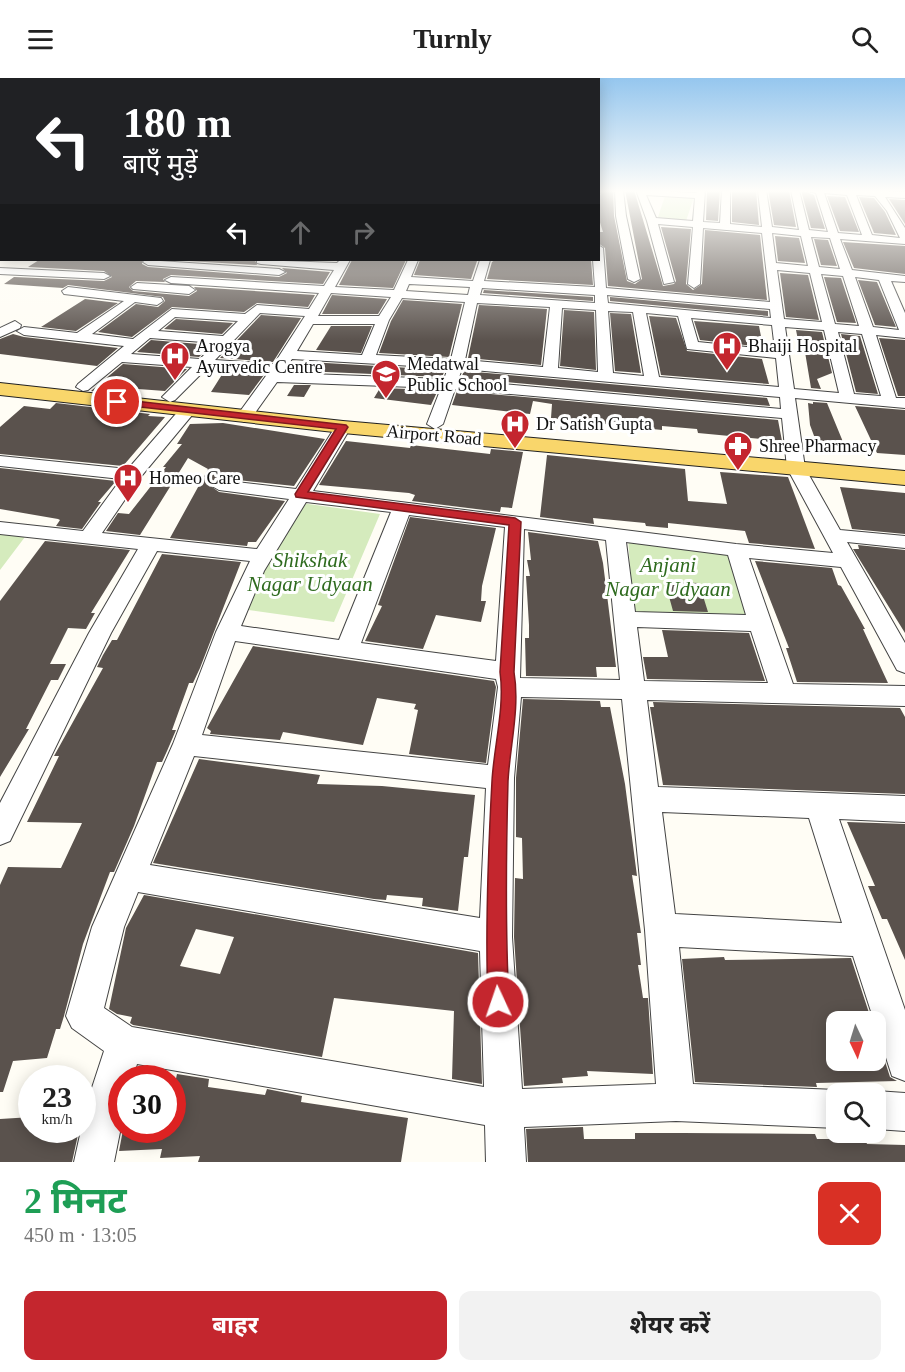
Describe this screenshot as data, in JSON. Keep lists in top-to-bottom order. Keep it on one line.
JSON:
{"streets":{"main road":["Airport Road"]},"parks":["Shikshak Nagar Udyaan","Anjani Nagar Udyaan"],"places":{"hospital":["Bhaiji Hospital","Arogya Ayurvedic Centre","Dr Satish Gupta","Homeo Care"],"school or university":["Medatwal Public School"],"pharmacy":["Shree Pharmacy"]},"north":"bottom","page":{"header":"Turnly","turn":["180 m","बाएँ मुड़ें"],"speed":"23 km/h","limit":"30","heading":["2 मिनट","450 m · 13:05"],"buttons":["बाहर","शेयर करें"]}}
